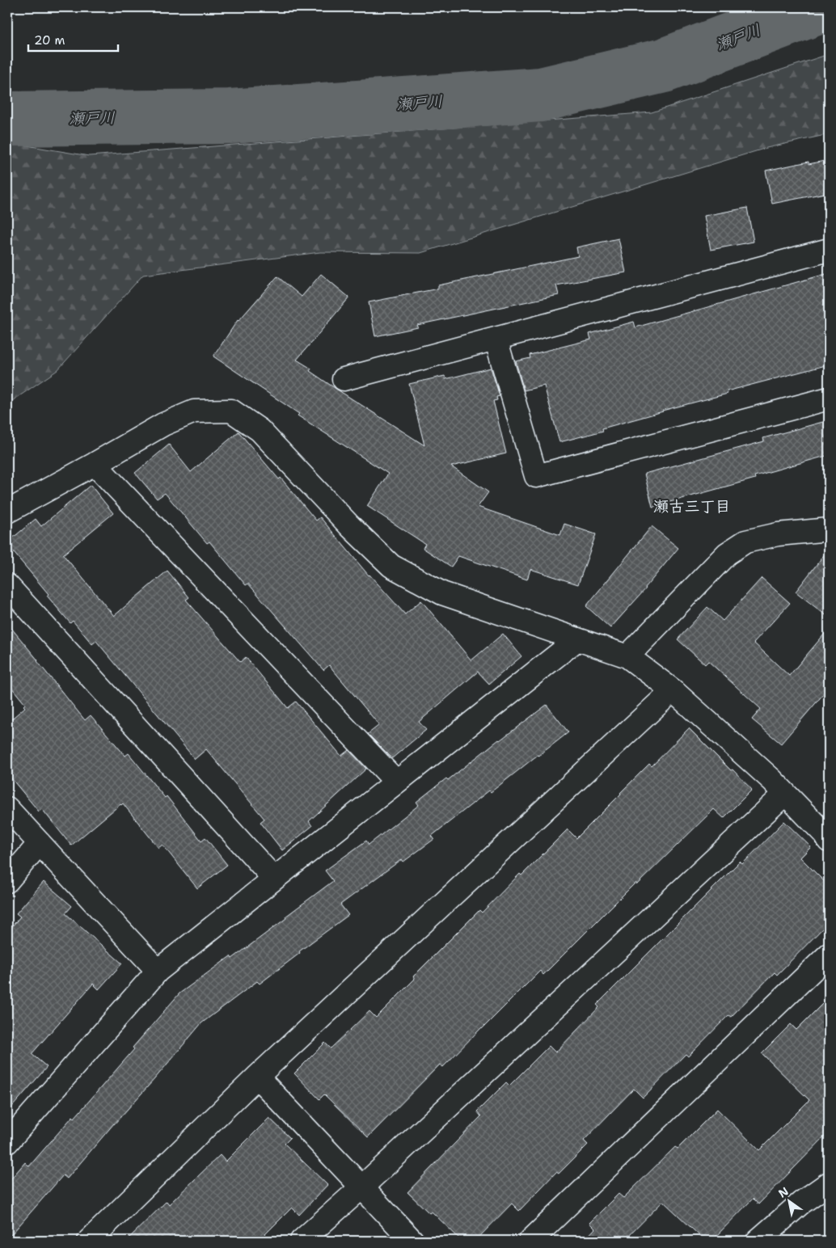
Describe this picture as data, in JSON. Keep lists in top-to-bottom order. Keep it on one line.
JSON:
{"districts":["瀬古三丁目"],"water":["瀬戸川"],"scale_bar":"20 m","north":"top left"}
